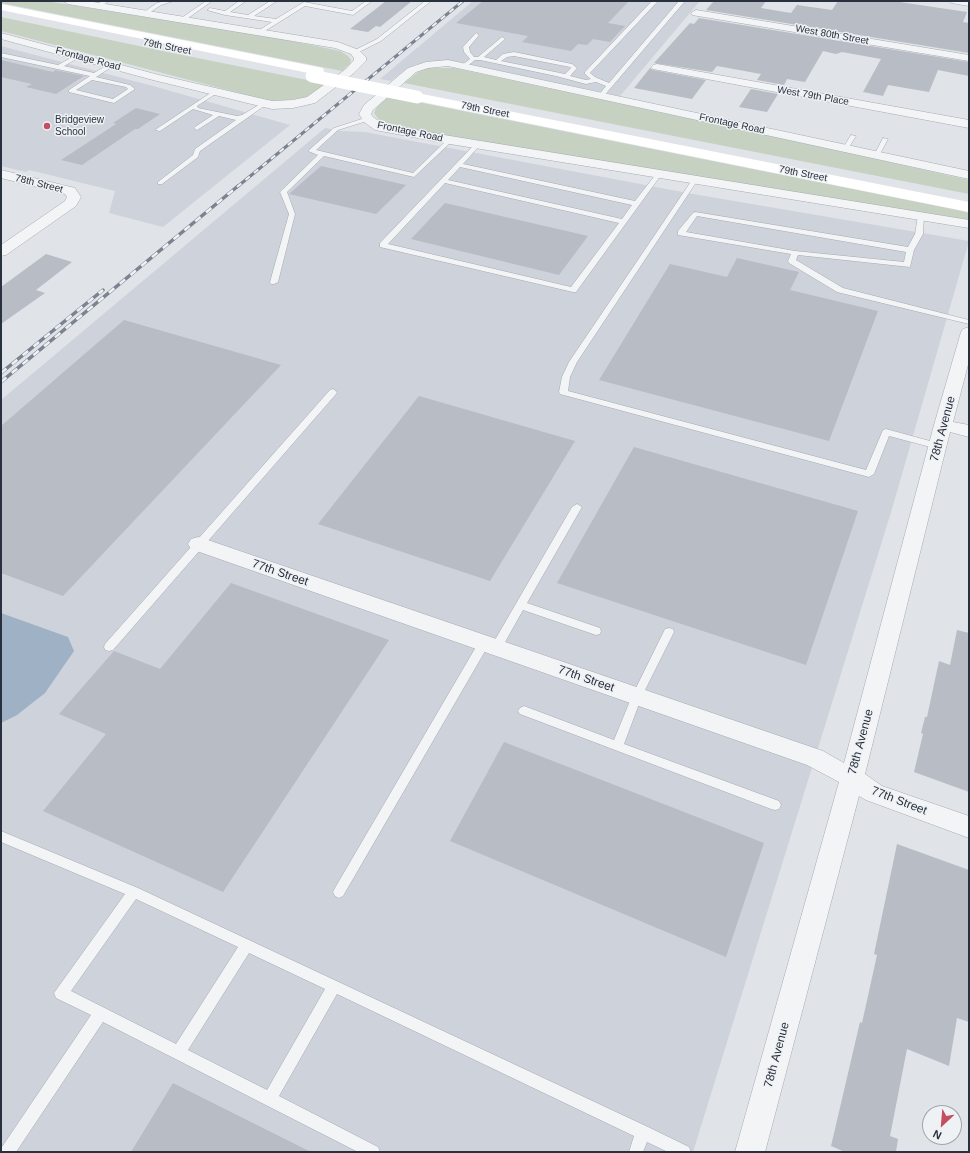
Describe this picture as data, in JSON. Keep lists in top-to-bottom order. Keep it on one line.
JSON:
{"streets":{"main road":["79th Street"],"street":["West 80th Street","Frontage Road","West 79th Place","78th Street","78th Avenue","77th Street"]},"crossings":[["78th Avenue","77th Street"]],"places":["Bridgeview School"],"north":"bottom left"}
